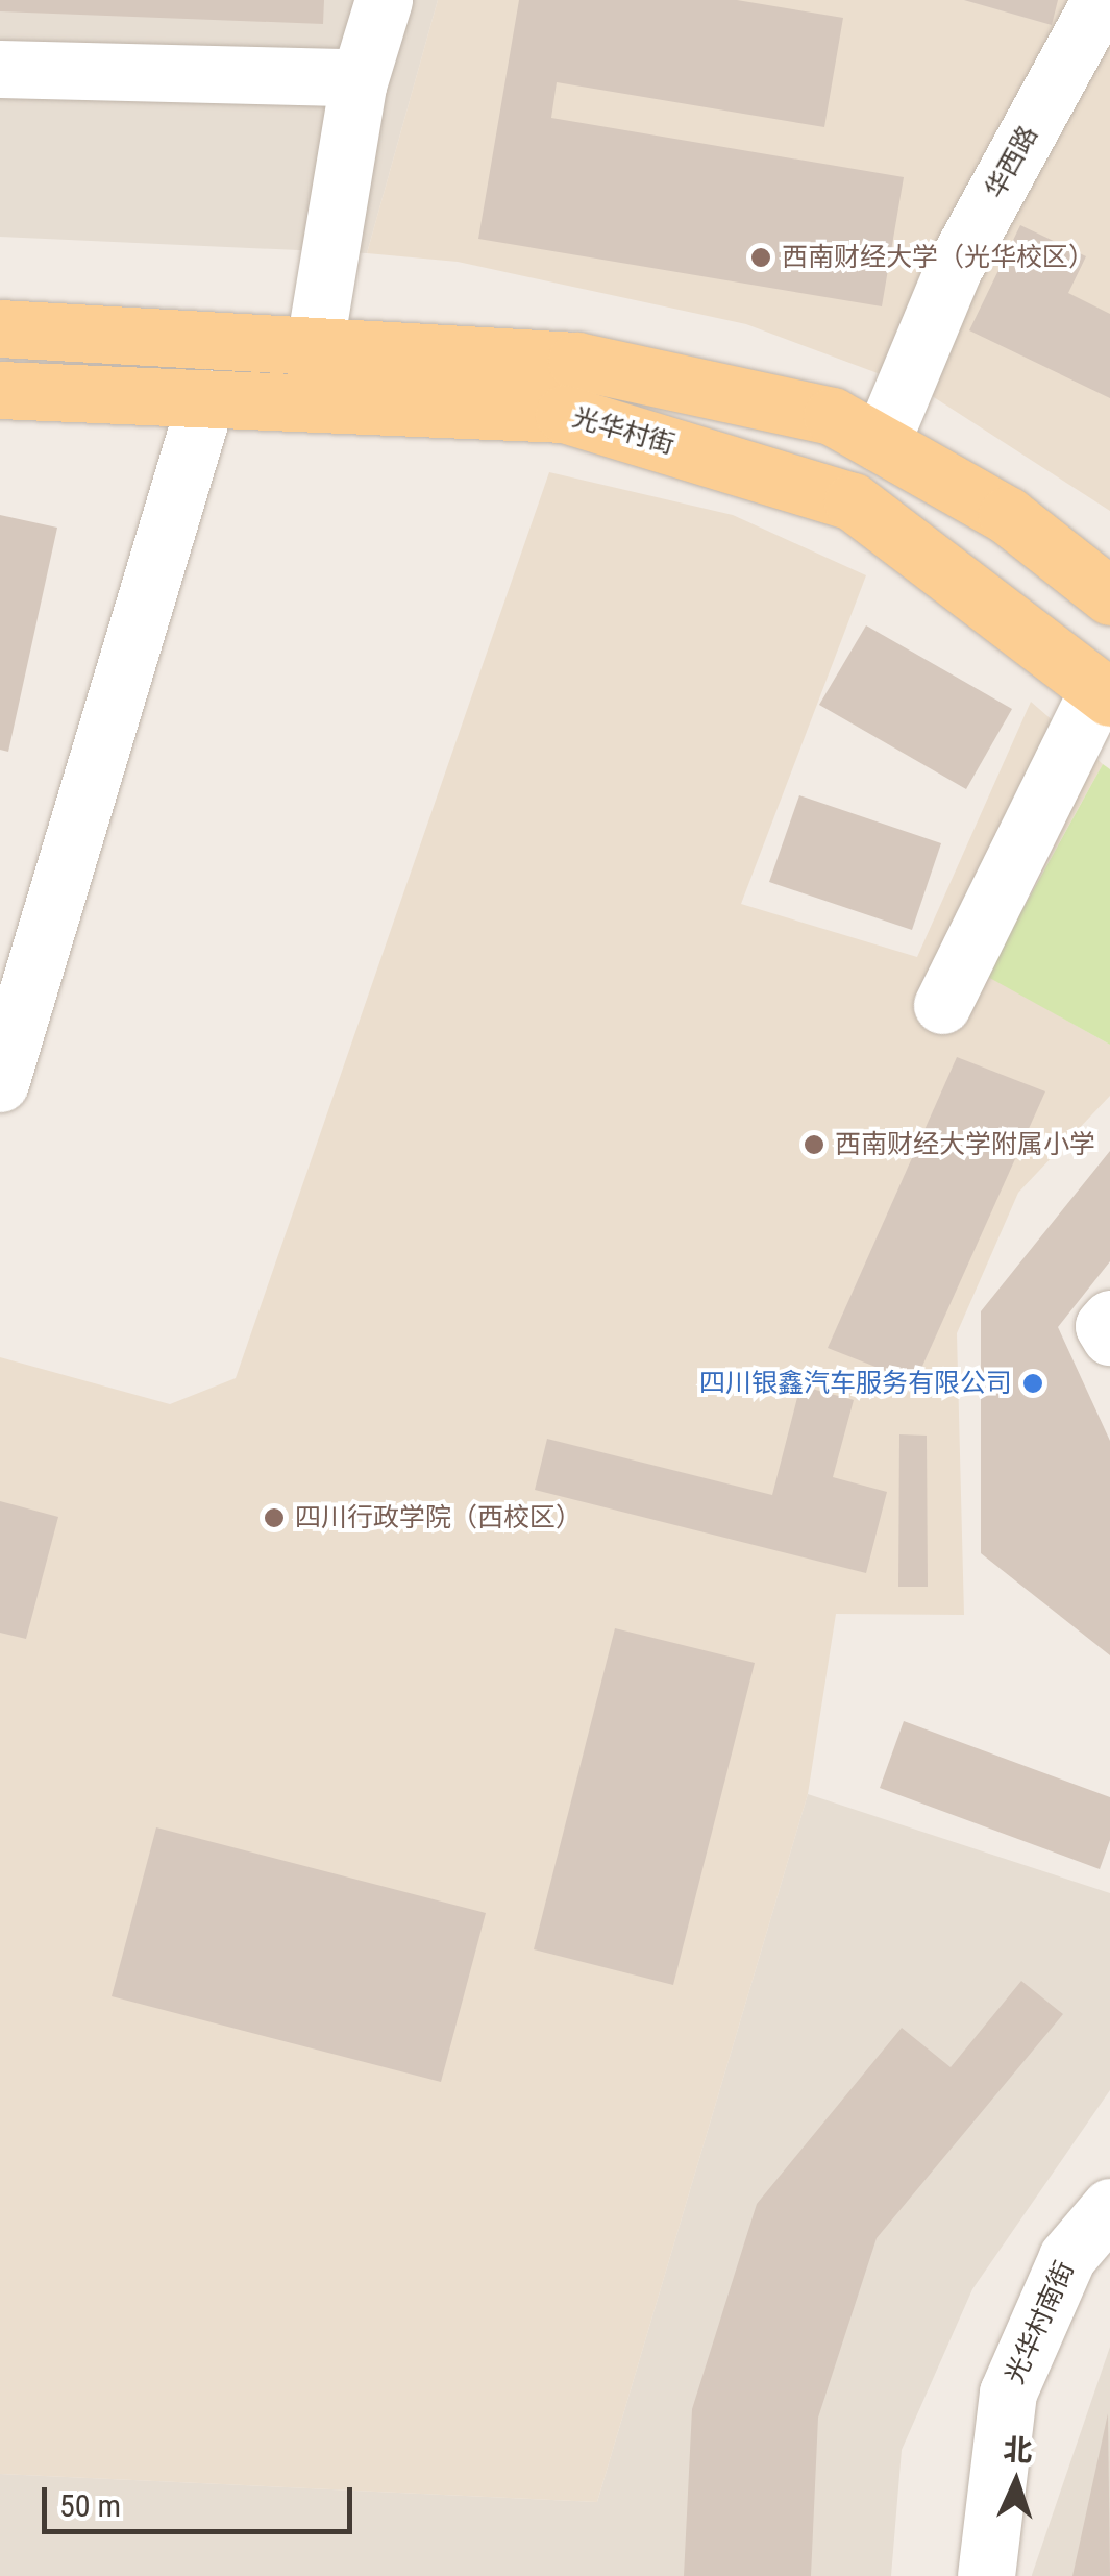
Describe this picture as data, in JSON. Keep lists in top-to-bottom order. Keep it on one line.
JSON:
{"streets":{"main road":["光华村街"],"street":["华西路","光华村南街"]},"places":["西南财经大学（光华校区）","西南财经大学附属小学","四川银鑫汽车服务有限公司","四川行政学院（西校区）"],"scale_bar":"50 m","north":"top"}
